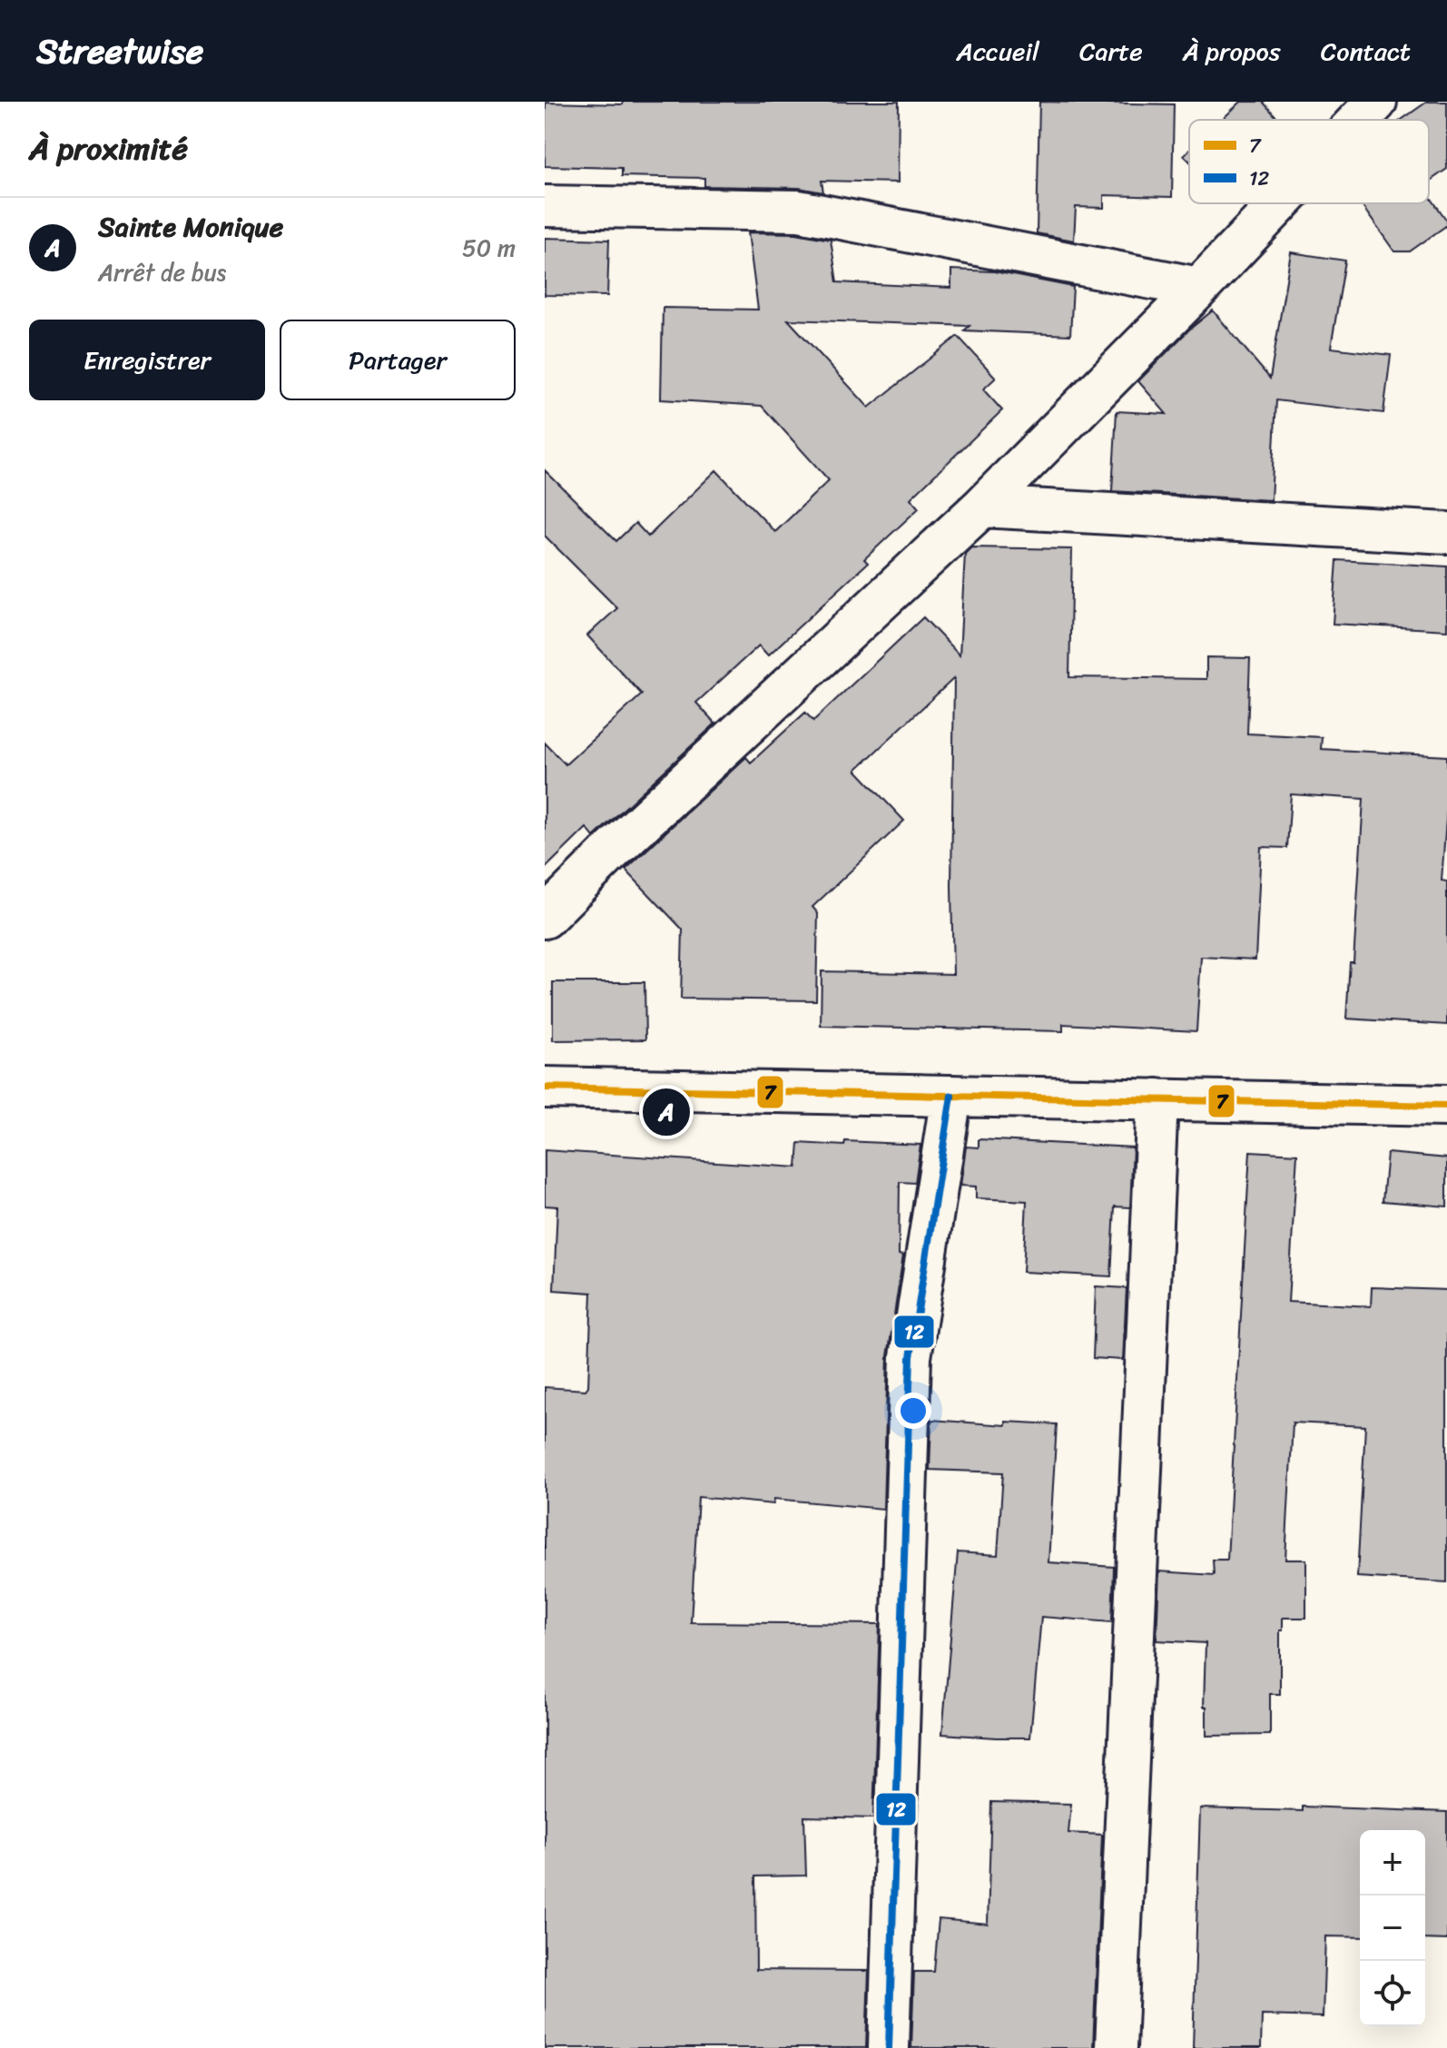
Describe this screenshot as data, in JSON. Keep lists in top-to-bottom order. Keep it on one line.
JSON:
{"lines":["transit line 7","transit line 12"],"legend":["7","12"],"page":{"header":"Streetwise","nav":["Accueil","Carte","À propos","Contact"],"heading":"À proximité","list":[{"mark":"A","name":"Sainte Monique","note":"Arrêt de bus","value":"50 m"}],"buttons":["Enregistrer","Partager"],"pins":"A","map_buttons":["+","−"]}}
